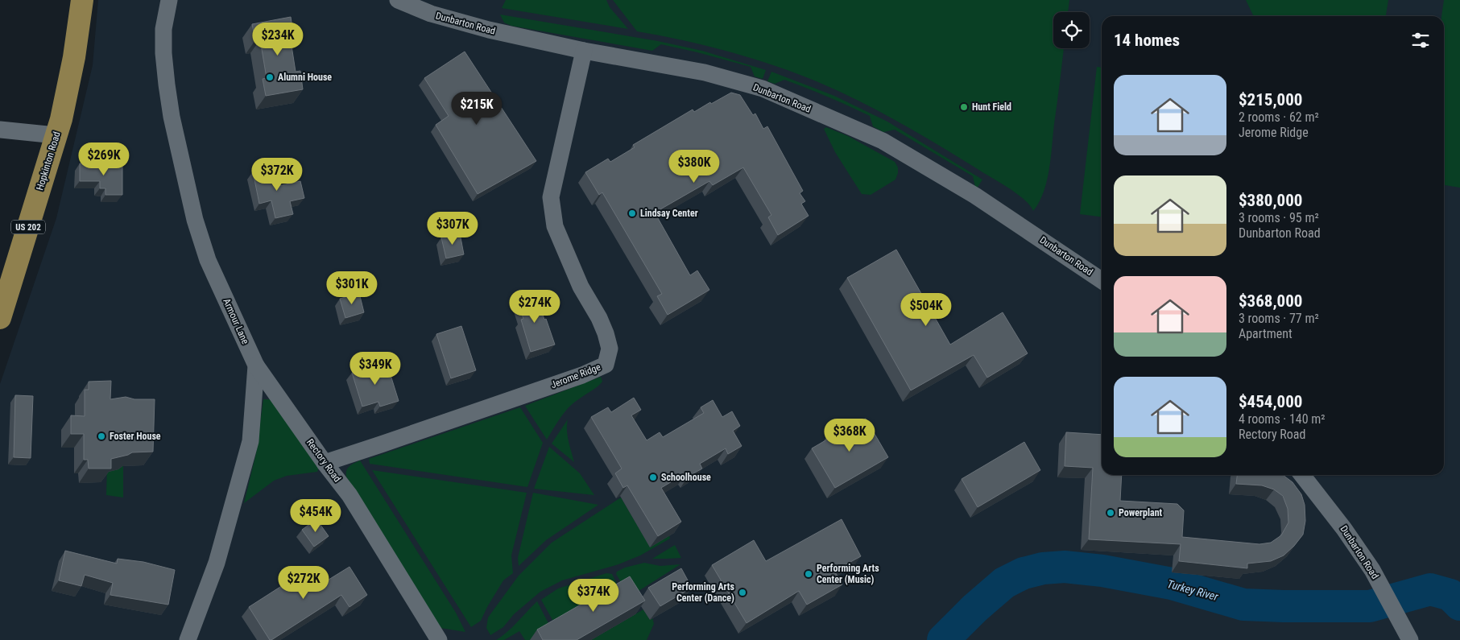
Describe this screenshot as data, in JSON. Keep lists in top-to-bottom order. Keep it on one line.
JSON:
{"streets":{"main road":["Hopkinton Road","US 202"],"street":["Dunbarton Road","Armour Lane","Jerome Ridge","Rectory Road"]},"crossings":[["Dunbarton Road","Jerome Ridge"],["Armour Lane","Rectory Road"],["Jerome Ridge","Rectory Road"]],"water":["Turkey River"],"places":["Alumni House","Hunt Field","Lindsay Center","Foster House","Schoolhouse","Powerplant","Performing Arts Center (Music)","Performing Arts Center (Dance)"],"page":{"heading":"14 homes","price":["$234K","$215K","$269K","$380K","$372K","$307K","$301K","$274K","$504K","$349K","$368K","$454K","$272K","$374K"],"list":[{"name":"$215,000","note":"2 rooms · 62 m² · Jerome Ridge"},{"name":"$380,000","note":"3 rooms · 95 m² · Dunbarton Road"},{"name":"$368,000","note":"3 rooms · 77 m² · Apartment"},{"name":"$454,000","note":"4 rooms · 140 m² · Rectory Road"}]}}
